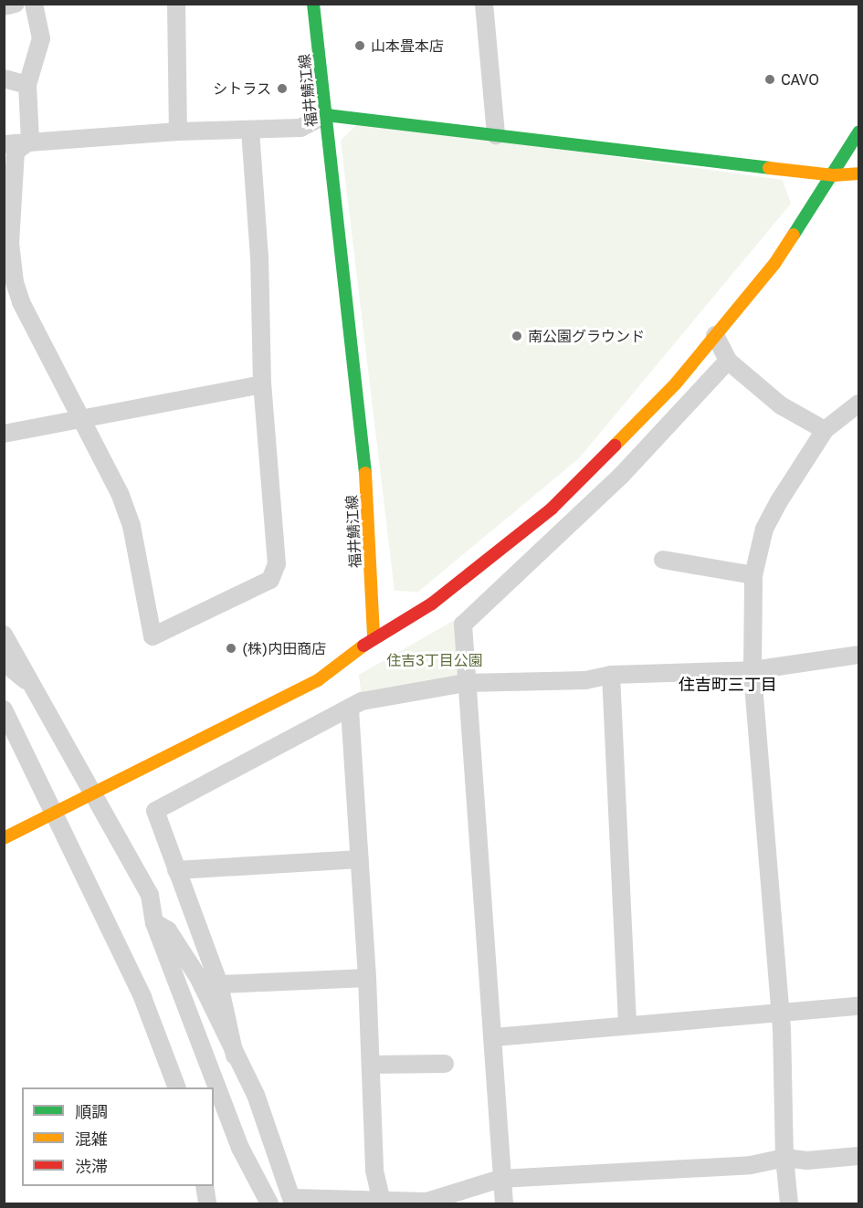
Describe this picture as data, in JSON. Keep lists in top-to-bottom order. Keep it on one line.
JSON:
{"streets":{"street":["福井鯖江線"]},"districts":["住吉町三丁目"],"parks":["住吉3丁目公園"],"places":["山本畳本店","CAVO","シトラス","南公園グラウンド","(株)内田商店"],"legend":["順調","混雑","渋滞"]}
